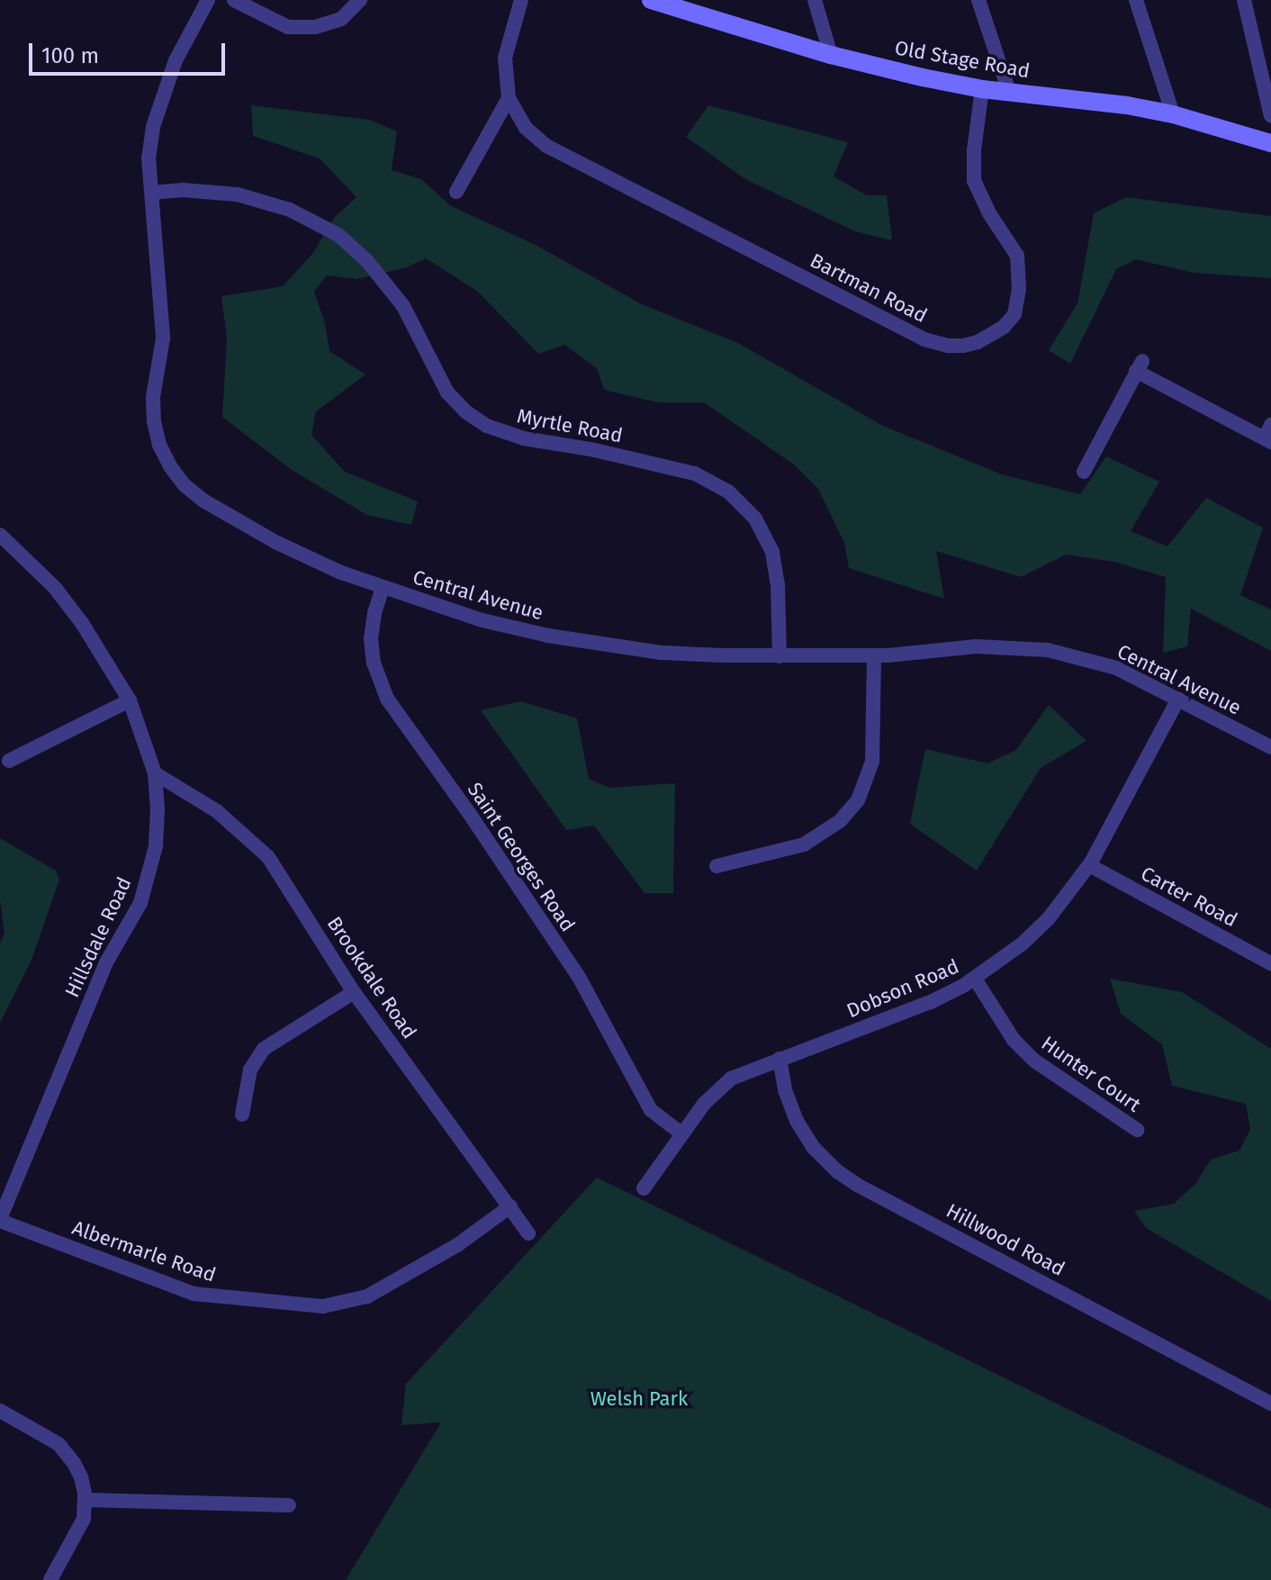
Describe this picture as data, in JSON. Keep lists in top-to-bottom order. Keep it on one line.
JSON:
{"streets":{"street":["Old Stage Road","Bartman Road","Myrtle Road","Central Avenue","Saint Georges Road","Carter Road","Hillsdale Road","Brookdale Road","Dobson Road","Hunter Court","Hillwood Road","Albermarle Road"]},"crossings":[["Old Stage Road","Bartman Road"],["Myrtle Road","Central Avenue"],["Central Avenue","Saint Georges Road"],["Central Avenue","Dobson Road"],["Saint Georges Road","Dobson Road"],["Carter Road","Dobson Road"],["Hillsdale Road","Brookdale Road"],["Hillsdale Road","Albermarle Road"],["Brookdale Road","Albermarle Road"],["Dobson Road","Hunter Court"],["Dobson Road","Hillwood Road"]],"parks":["Welsh Park"],"scale_bar":"100 m"}
